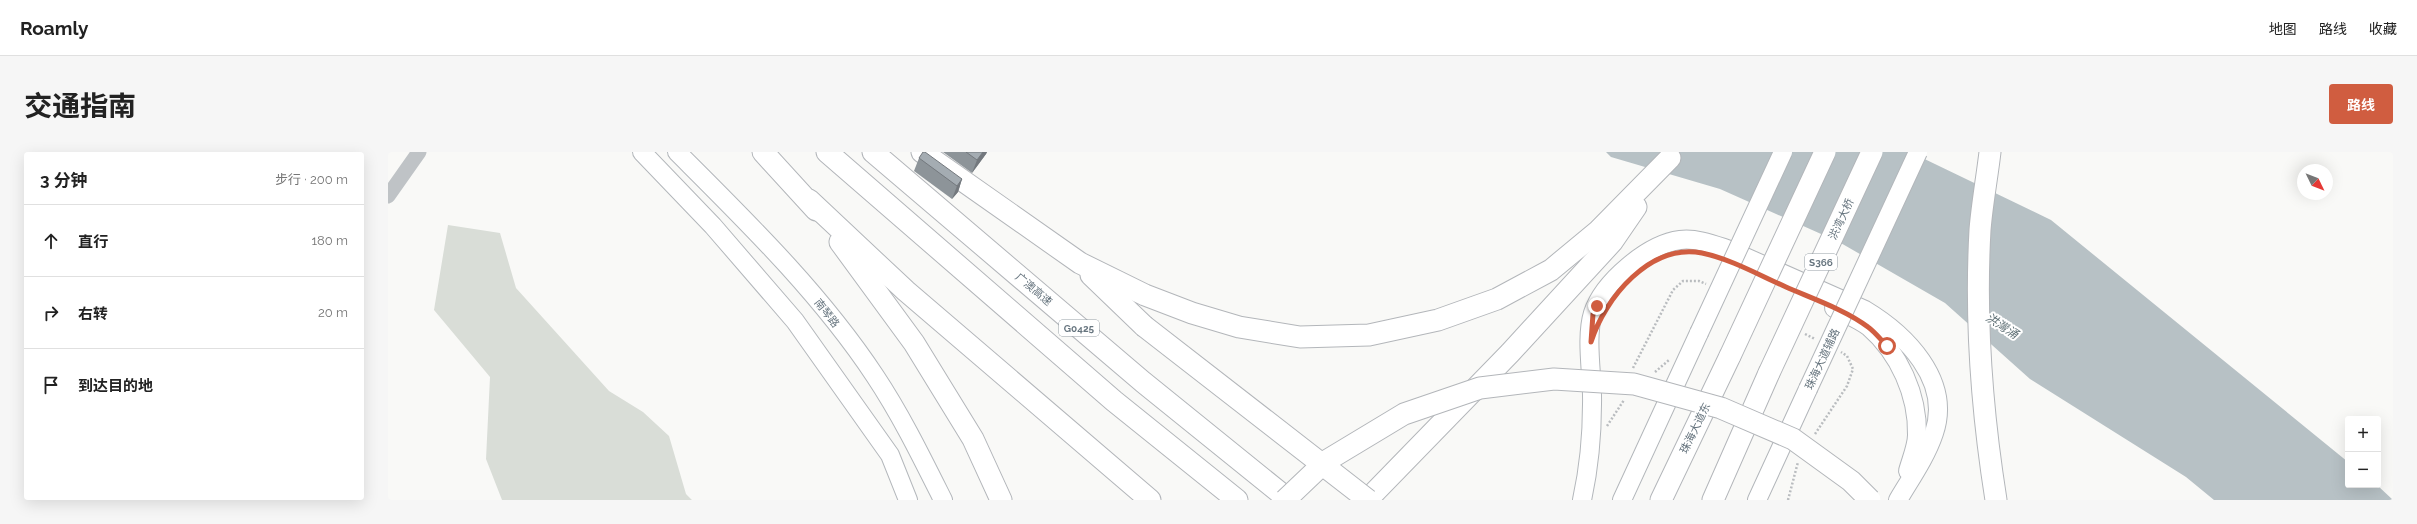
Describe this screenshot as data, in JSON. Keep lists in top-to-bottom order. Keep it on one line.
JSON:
{"streets":{"highway":["洪湾大桥","S366","广澳高速","G0425","珠海大道东"],"main road":["南琴路","珠海大道辅路"]},"water":["洪灣涌"],"north":"bottom right","page":{"header":"Roamly","nav":["地图","路线","收藏"],"title":"交通指南","buttons":"路线","heading":["3 分钟","步行 · 200 m"],"list":[["直行","180 m"],["右转","20 m"],"到达目的地"],"map_buttons":["+","−"]}}
